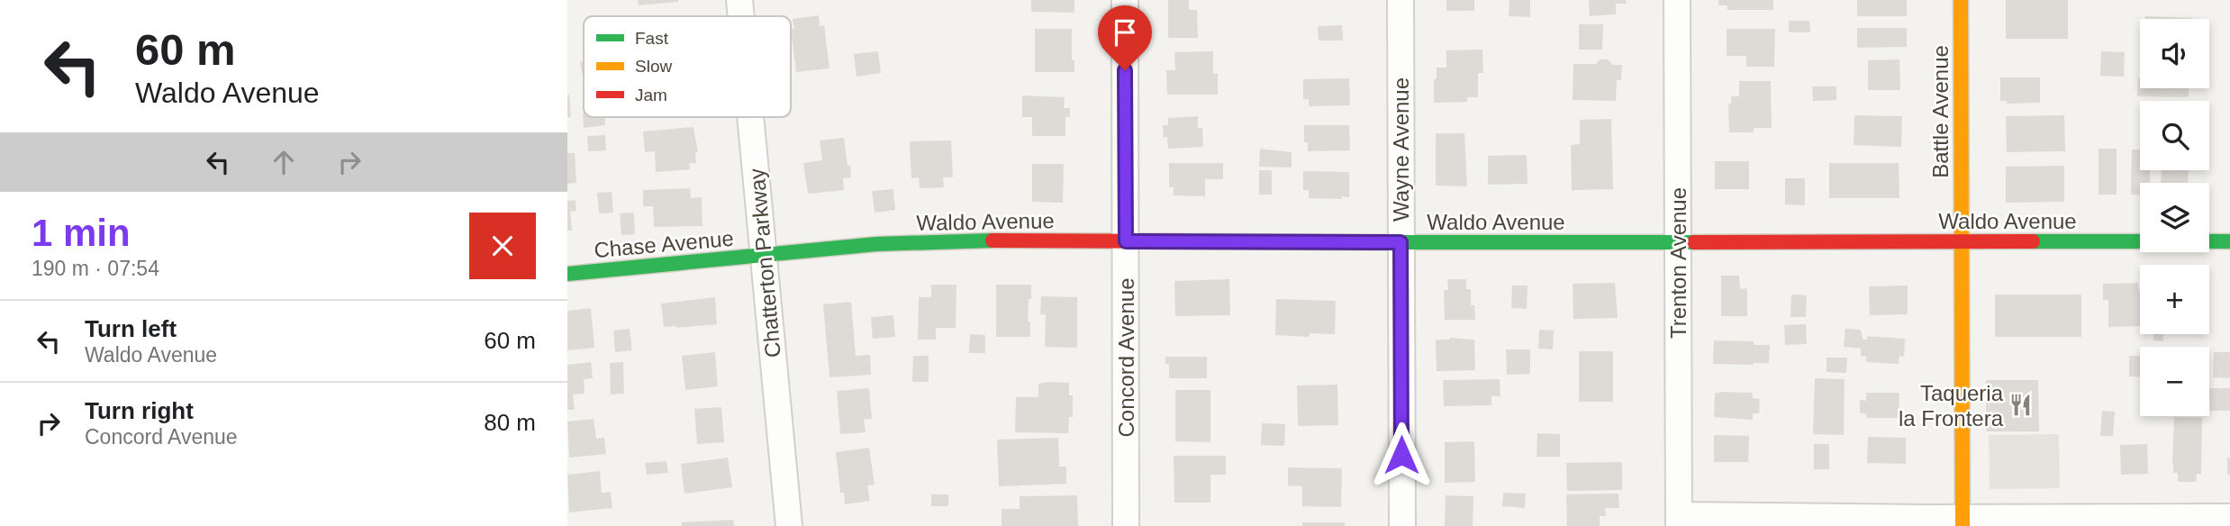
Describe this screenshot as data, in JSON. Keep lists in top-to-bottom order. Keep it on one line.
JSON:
{"streets":{"street":["Battle Avenue","Wayne Avenue","Waldo Avenue","Chase Avenue","Chatterton Parkway","Trenton Avenue","Concord Avenue"]},"crossings":[["Battle Avenue","Waldo Avenue"],["Wayne Avenue","Waldo Avenue"],["Waldo Avenue","Chase Avenue"],["Waldo Avenue","Chatterton Parkway"],["Waldo Avenue","Trenton Avenue"],["Waldo Avenue","Concord Avenue"],["Chase Avenue","Chatterton Parkway"]],"places":{"restaurant":["Taqueria la Frontera"]},"legend":["Fast","Slow","Jam"],"page":{"turn":["60 m","Waldo Avenue"],"map_buttons":["+","−"],"heading":["1 min","190 m · 07:54"],"list":[{"name":"Turn left","note":"Waldo Avenue","value":"60 m"},{"name":"Turn right","note":"Concord Avenue","value":"80 m"}]}}
